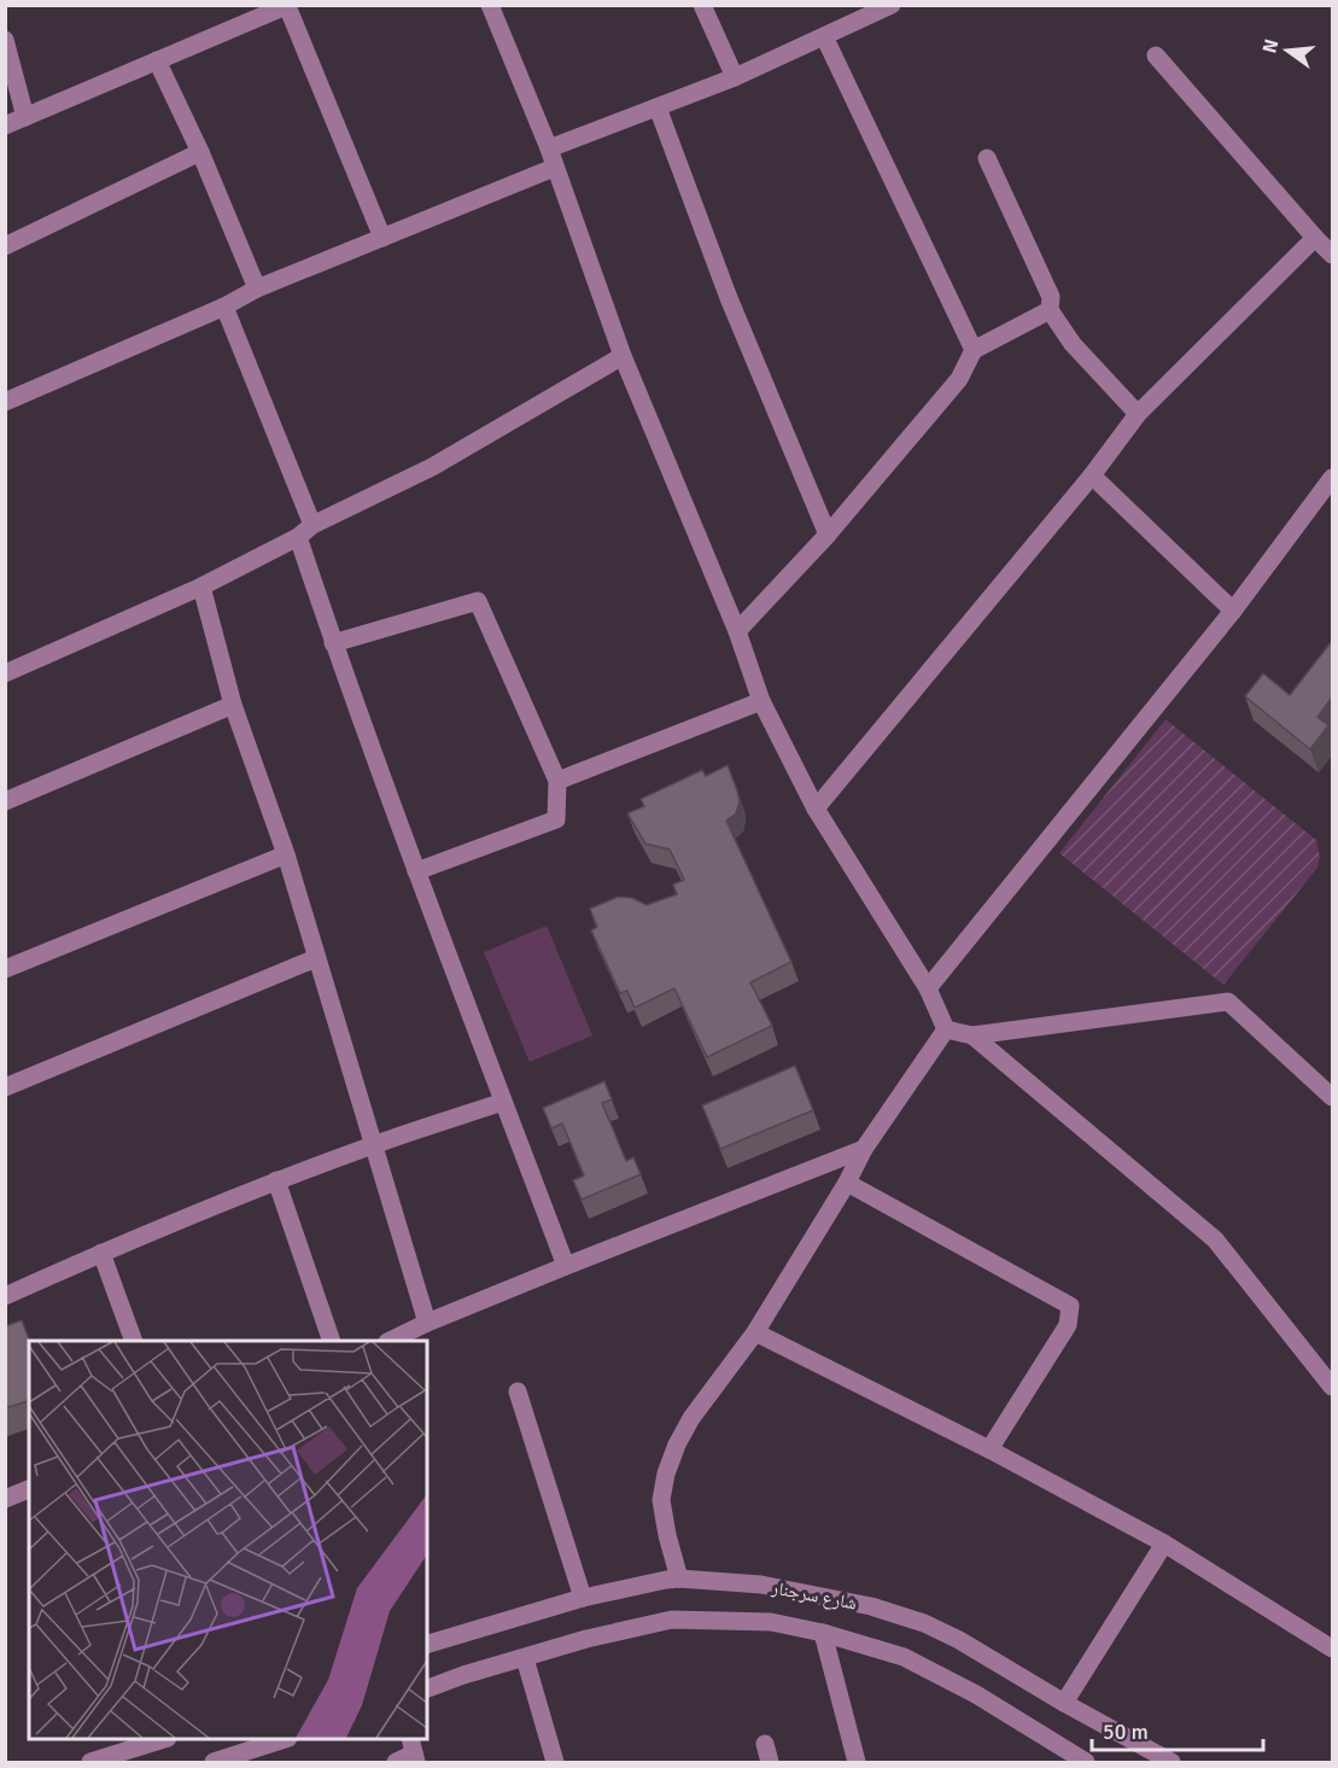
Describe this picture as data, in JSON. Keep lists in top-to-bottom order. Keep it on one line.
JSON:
{"streets":{"street":["شارع سرجنار"]},"scale_bar":"50 m","north":"left"}
